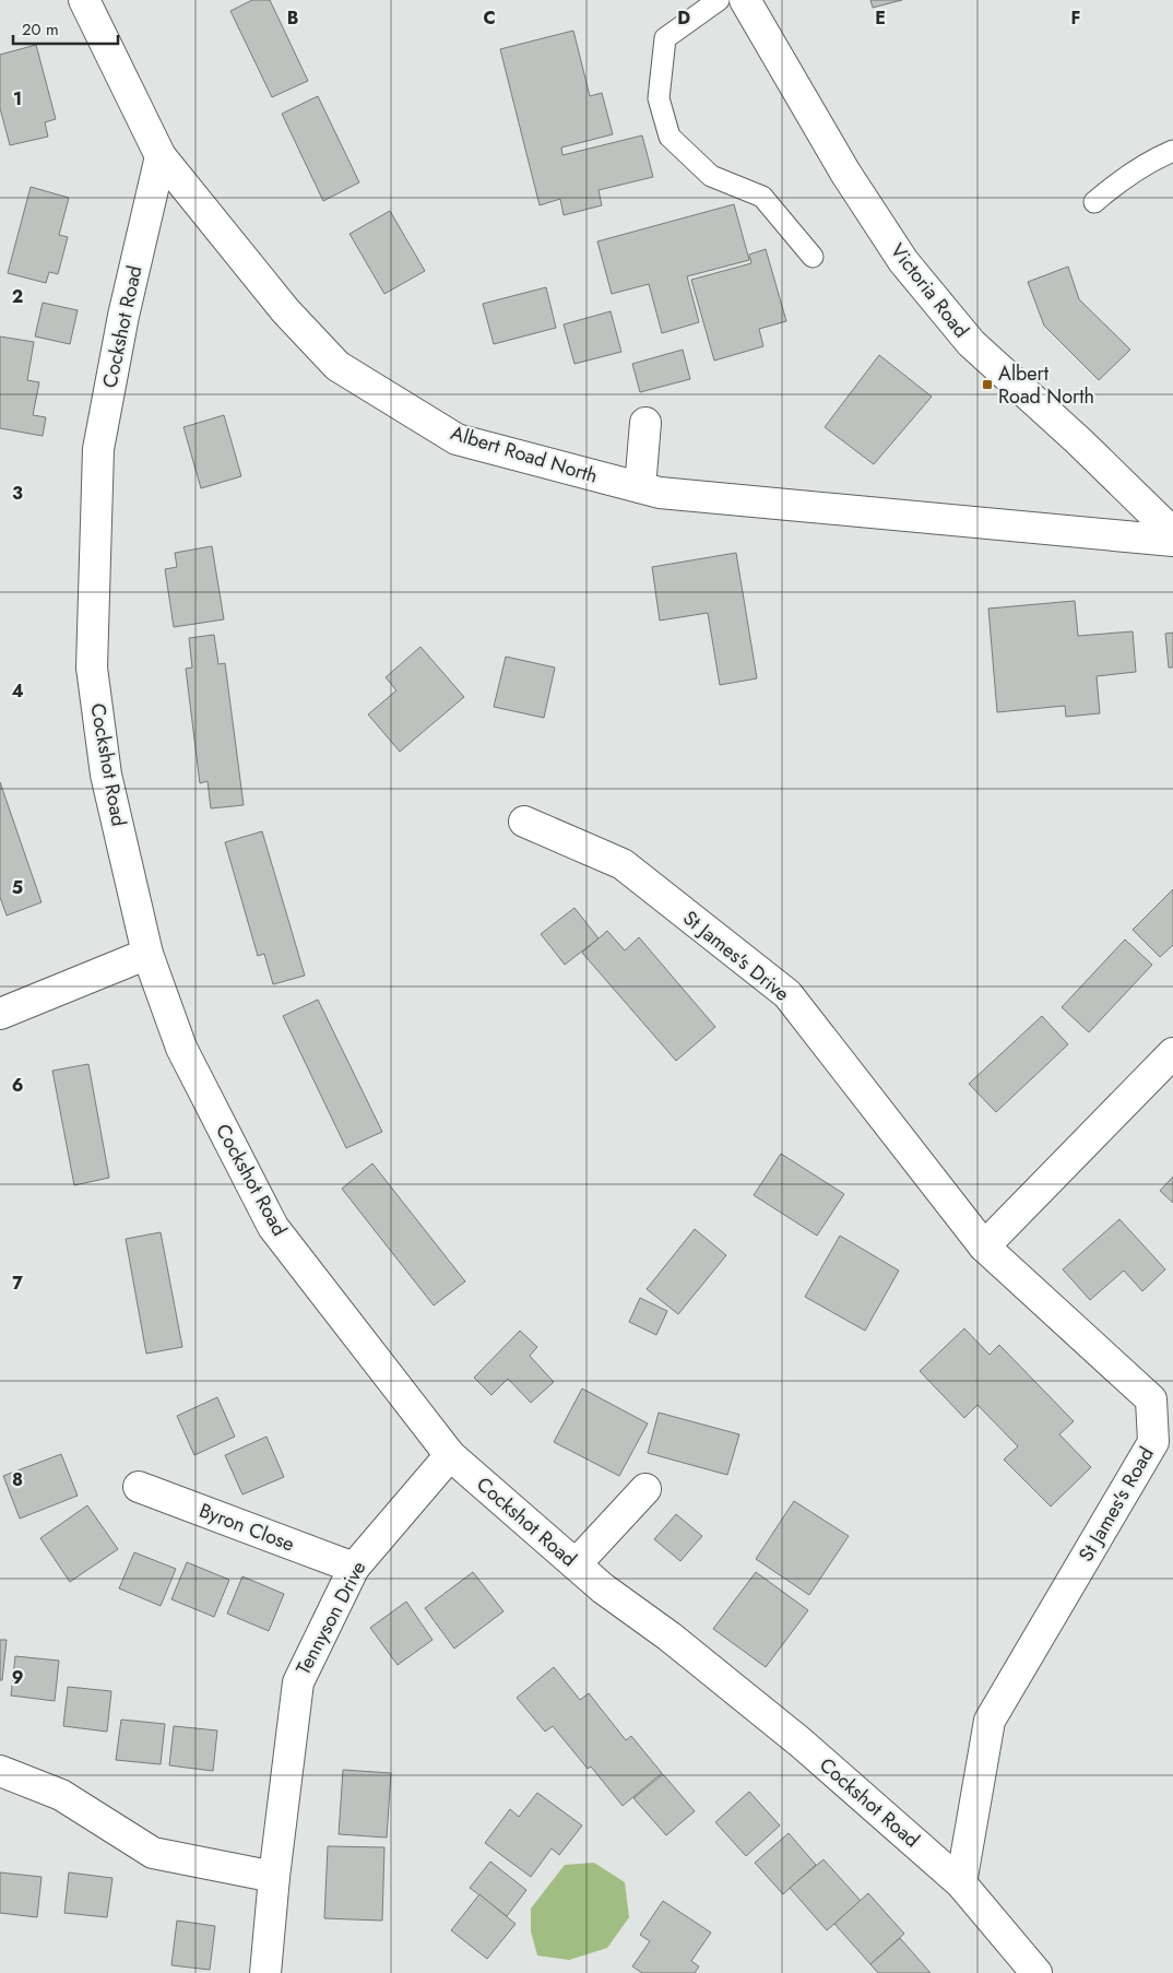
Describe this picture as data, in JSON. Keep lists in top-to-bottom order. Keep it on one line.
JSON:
{"streets":{"street":["Victoria Road","Cockshot Road","Albert Road North","St James's Drive","St James's Road","Byron Close","Tennyson Drive"]},"crossings":[["Cockshot Road","Albert Road North"],["Cockshot Road","St James's Road"],["Cockshot Road","Tennyson Drive"],["St James's Drive","St James's Road"],["Byron Close","Tennyson Drive"]],"places":{"transit":["Albert Road North"]},"scale_bar":"20 m","grid":{"columns":["B","C","D","E","F"],"rows":["1","2","3","4","5","6","7","8","9"]}}
